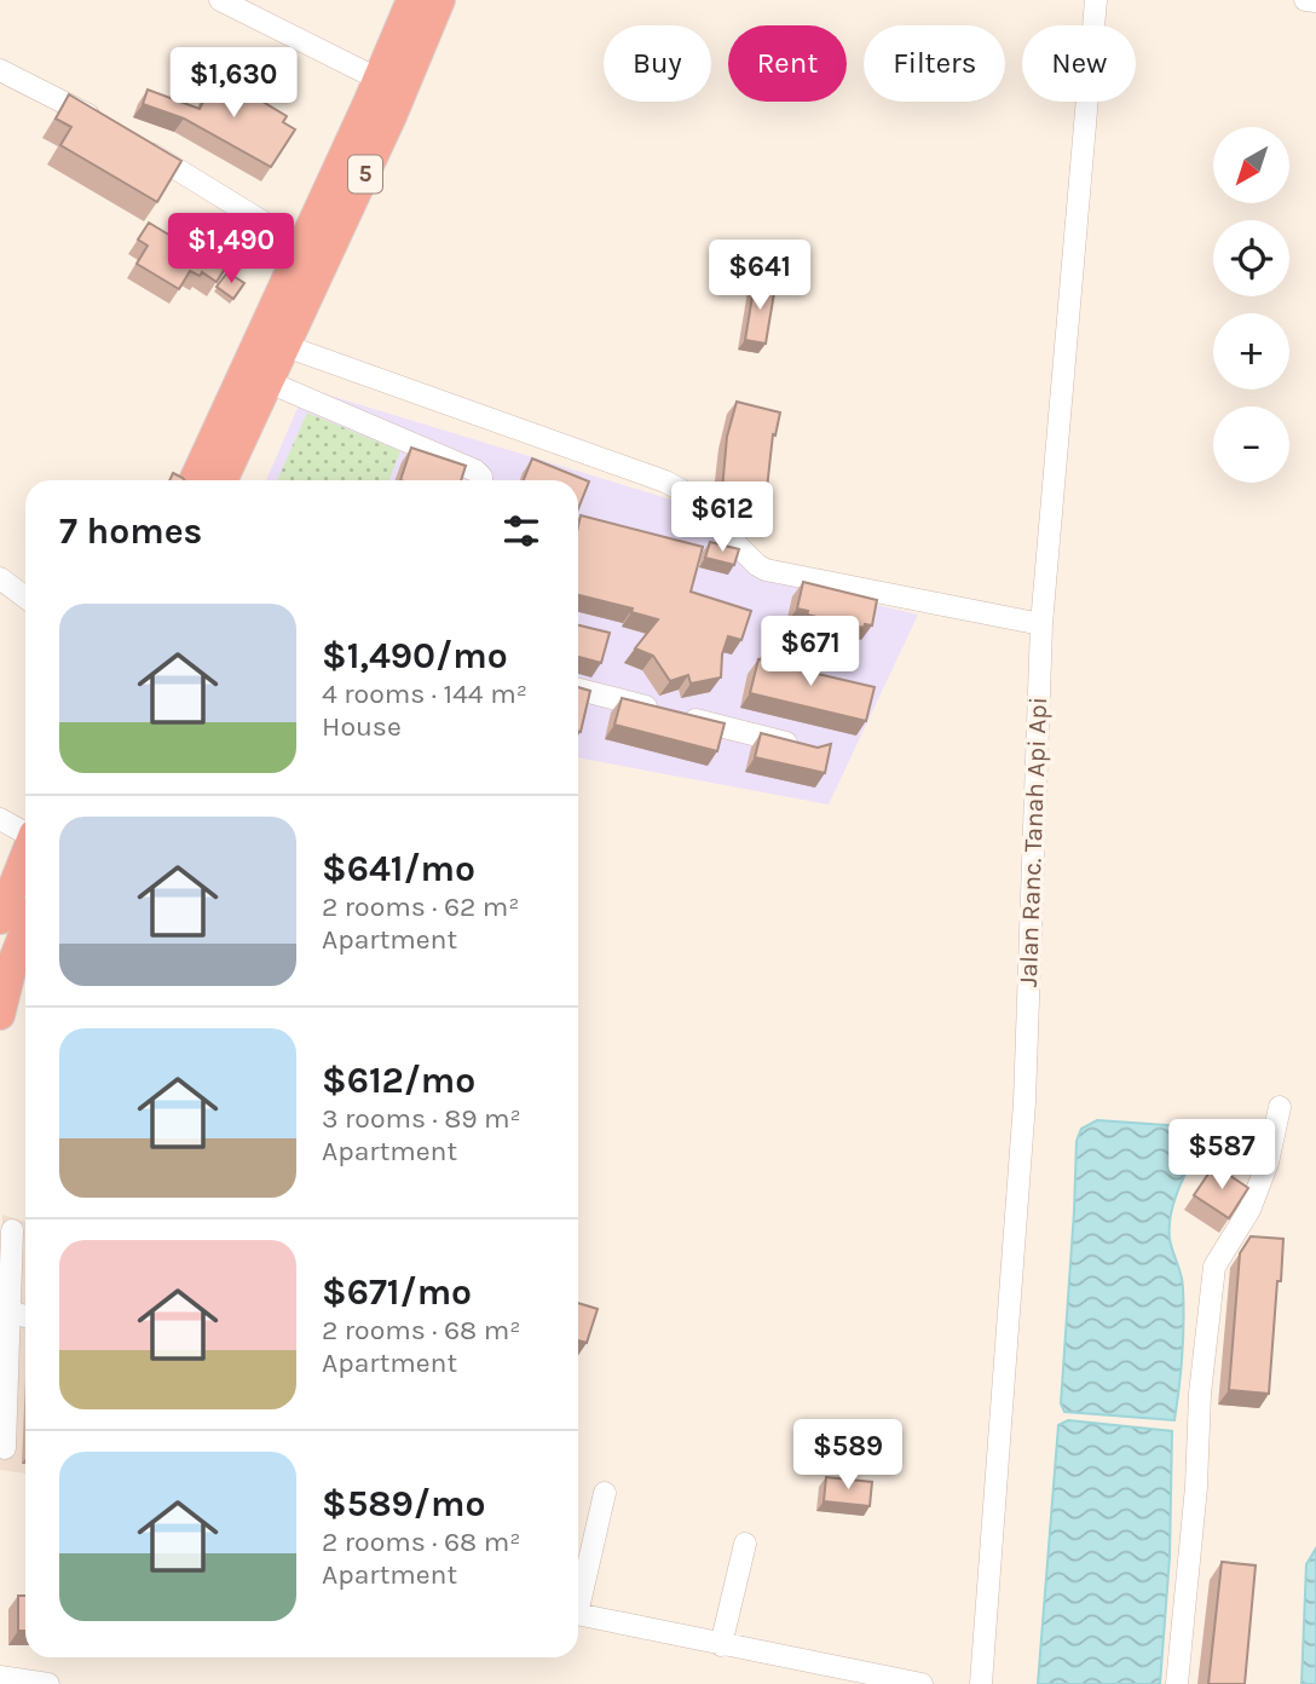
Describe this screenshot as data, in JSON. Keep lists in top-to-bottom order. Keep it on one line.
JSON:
{"streets":{"highway":["5"],"street":["Jalan Ranc. Tanah Api Api"]},"north":"bottom left","page":{"chip":["Buy","Rent","Filters","New"],"price":["$1,630","$1,490","$641","$612","$671","$587","$589"],"map_buttons":["+","−"],"heading":"7 homes","list":[{"name":"$1,490/mo","note":"4 rooms · 144 m² · House"},{"name":"$641/mo","note":"2 rooms · 62 m² · Apartment"},{"name":"$612/mo","note":"3 rooms · 89 m² · Apartment"},{"name":"$671/mo","note":"2 rooms · 68 m² · Apartment"},{"name":"$589/mo","note":"2 rooms · 68 m² · Apartment"}]}}
